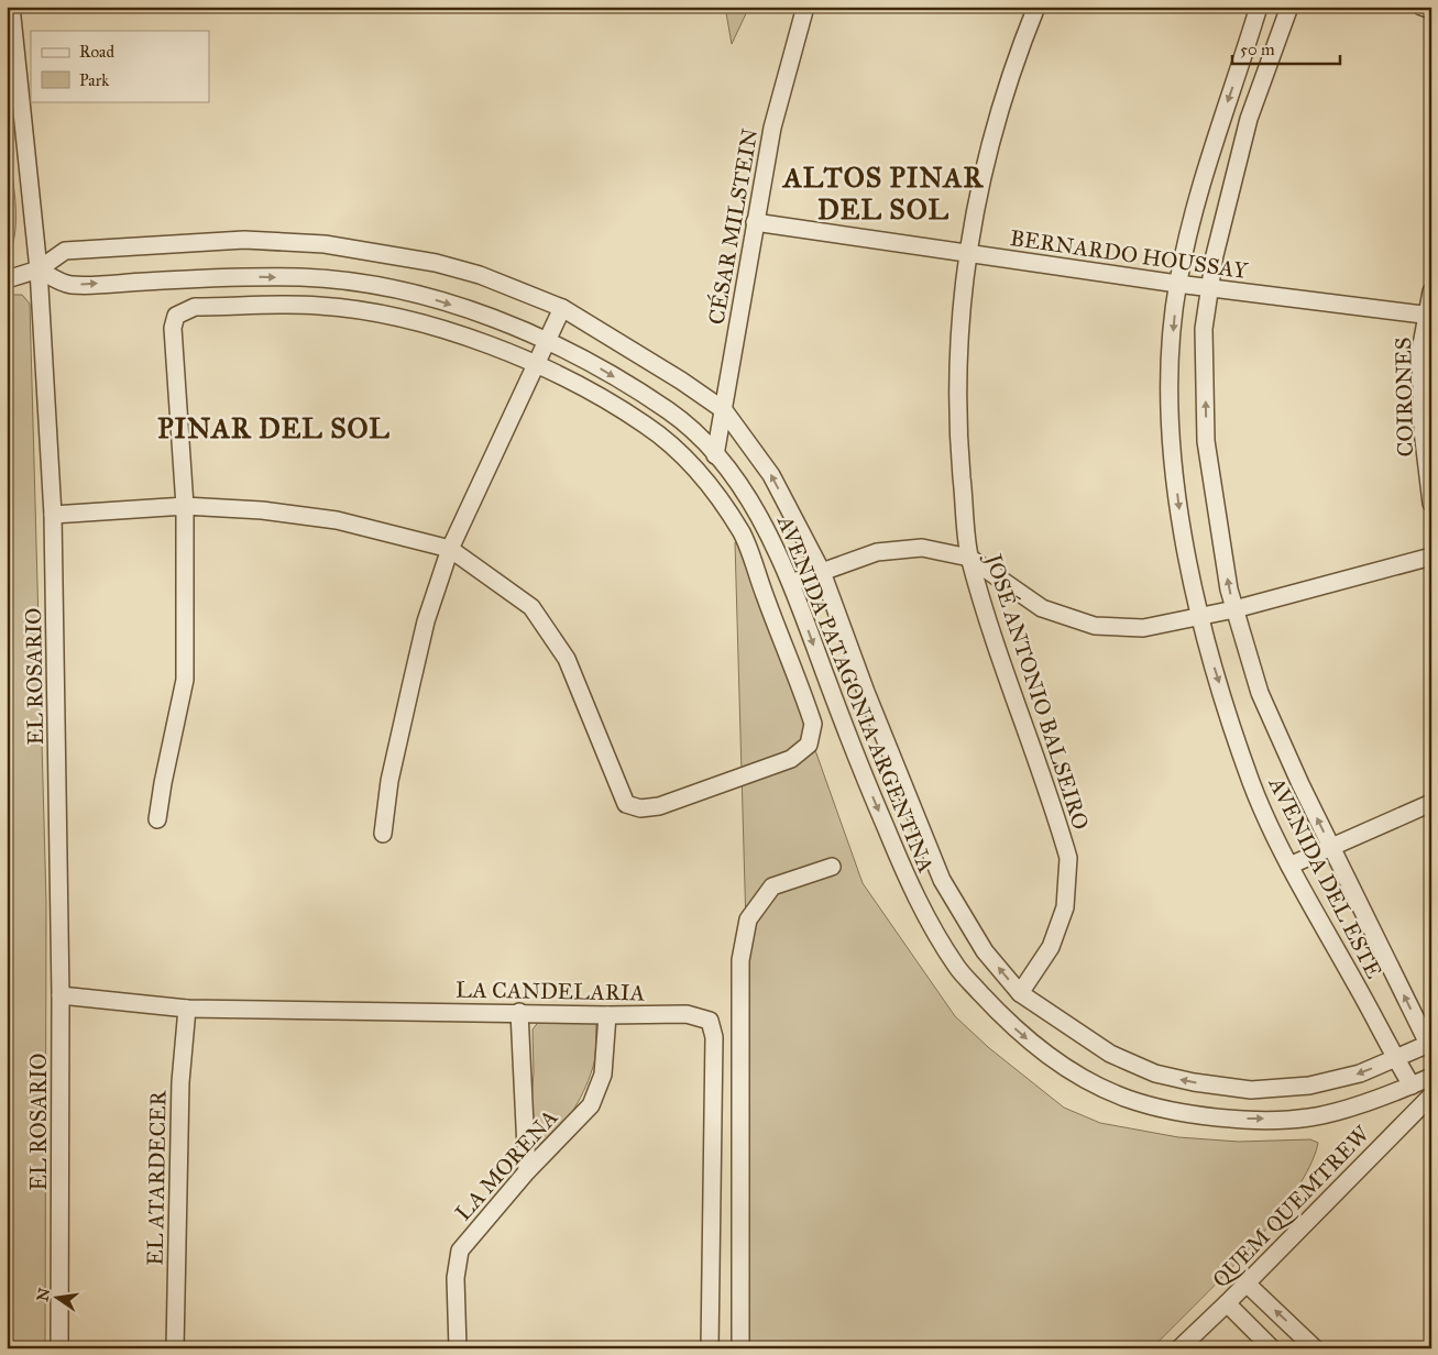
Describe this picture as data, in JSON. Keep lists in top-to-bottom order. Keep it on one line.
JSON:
{"streets":{"street":["CÉSAR MILSTEIN","BERNARDO HOUSSAY","COIRONES","EL ROSARIO","JOSÉ ANTONIO BALSEIRO","AVENIDA PATAGONIA ARGENTINA","AVENIDA DEL ESTE","LA CANDELARIA","LA MORENA","EL ATARDECER","QUEM QUEMTREW"]},"crossings":[["CÉSAR MILSTEIN","BERNARDO HOUSSAY"],["CÉSAR MILSTEIN","AVENIDA PATAGONIA ARGENTINA"],["BERNARDO HOUSSAY","COIRONES"],["BERNARDO HOUSSAY","JOSÉ ANTONIO BALSEIRO"],["BERNARDO HOUSSAY","AVENIDA DEL ESTE"],["EL ROSARIO","AVENIDA PATAGONIA ARGENTINA"],["EL ROSARIO","LA CANDELARIA"],["JOSÉ ANTONIO BALSEIRO","AVENIDA PATAGONIA ARGENTINA"],["AVENIDA PATAGONIA ARGENTINA","AVENIDA DEL ESTE"],["AVENIDA PATAGONIA ARGENTINA","QUEM QUEMTREW"],["AVENIDA DEL ESTE","QUEM QUEMTREW"],["LA CANDELARIA","LA MORENA"],["LA CANDELARIA","EL ATARDECER"]],"districts":["ALTOS PINAR DEL SOL","PINAR DEL SOL"],"legend":["Road","Park"],"scale_bar":"50 m","north":"left"}
